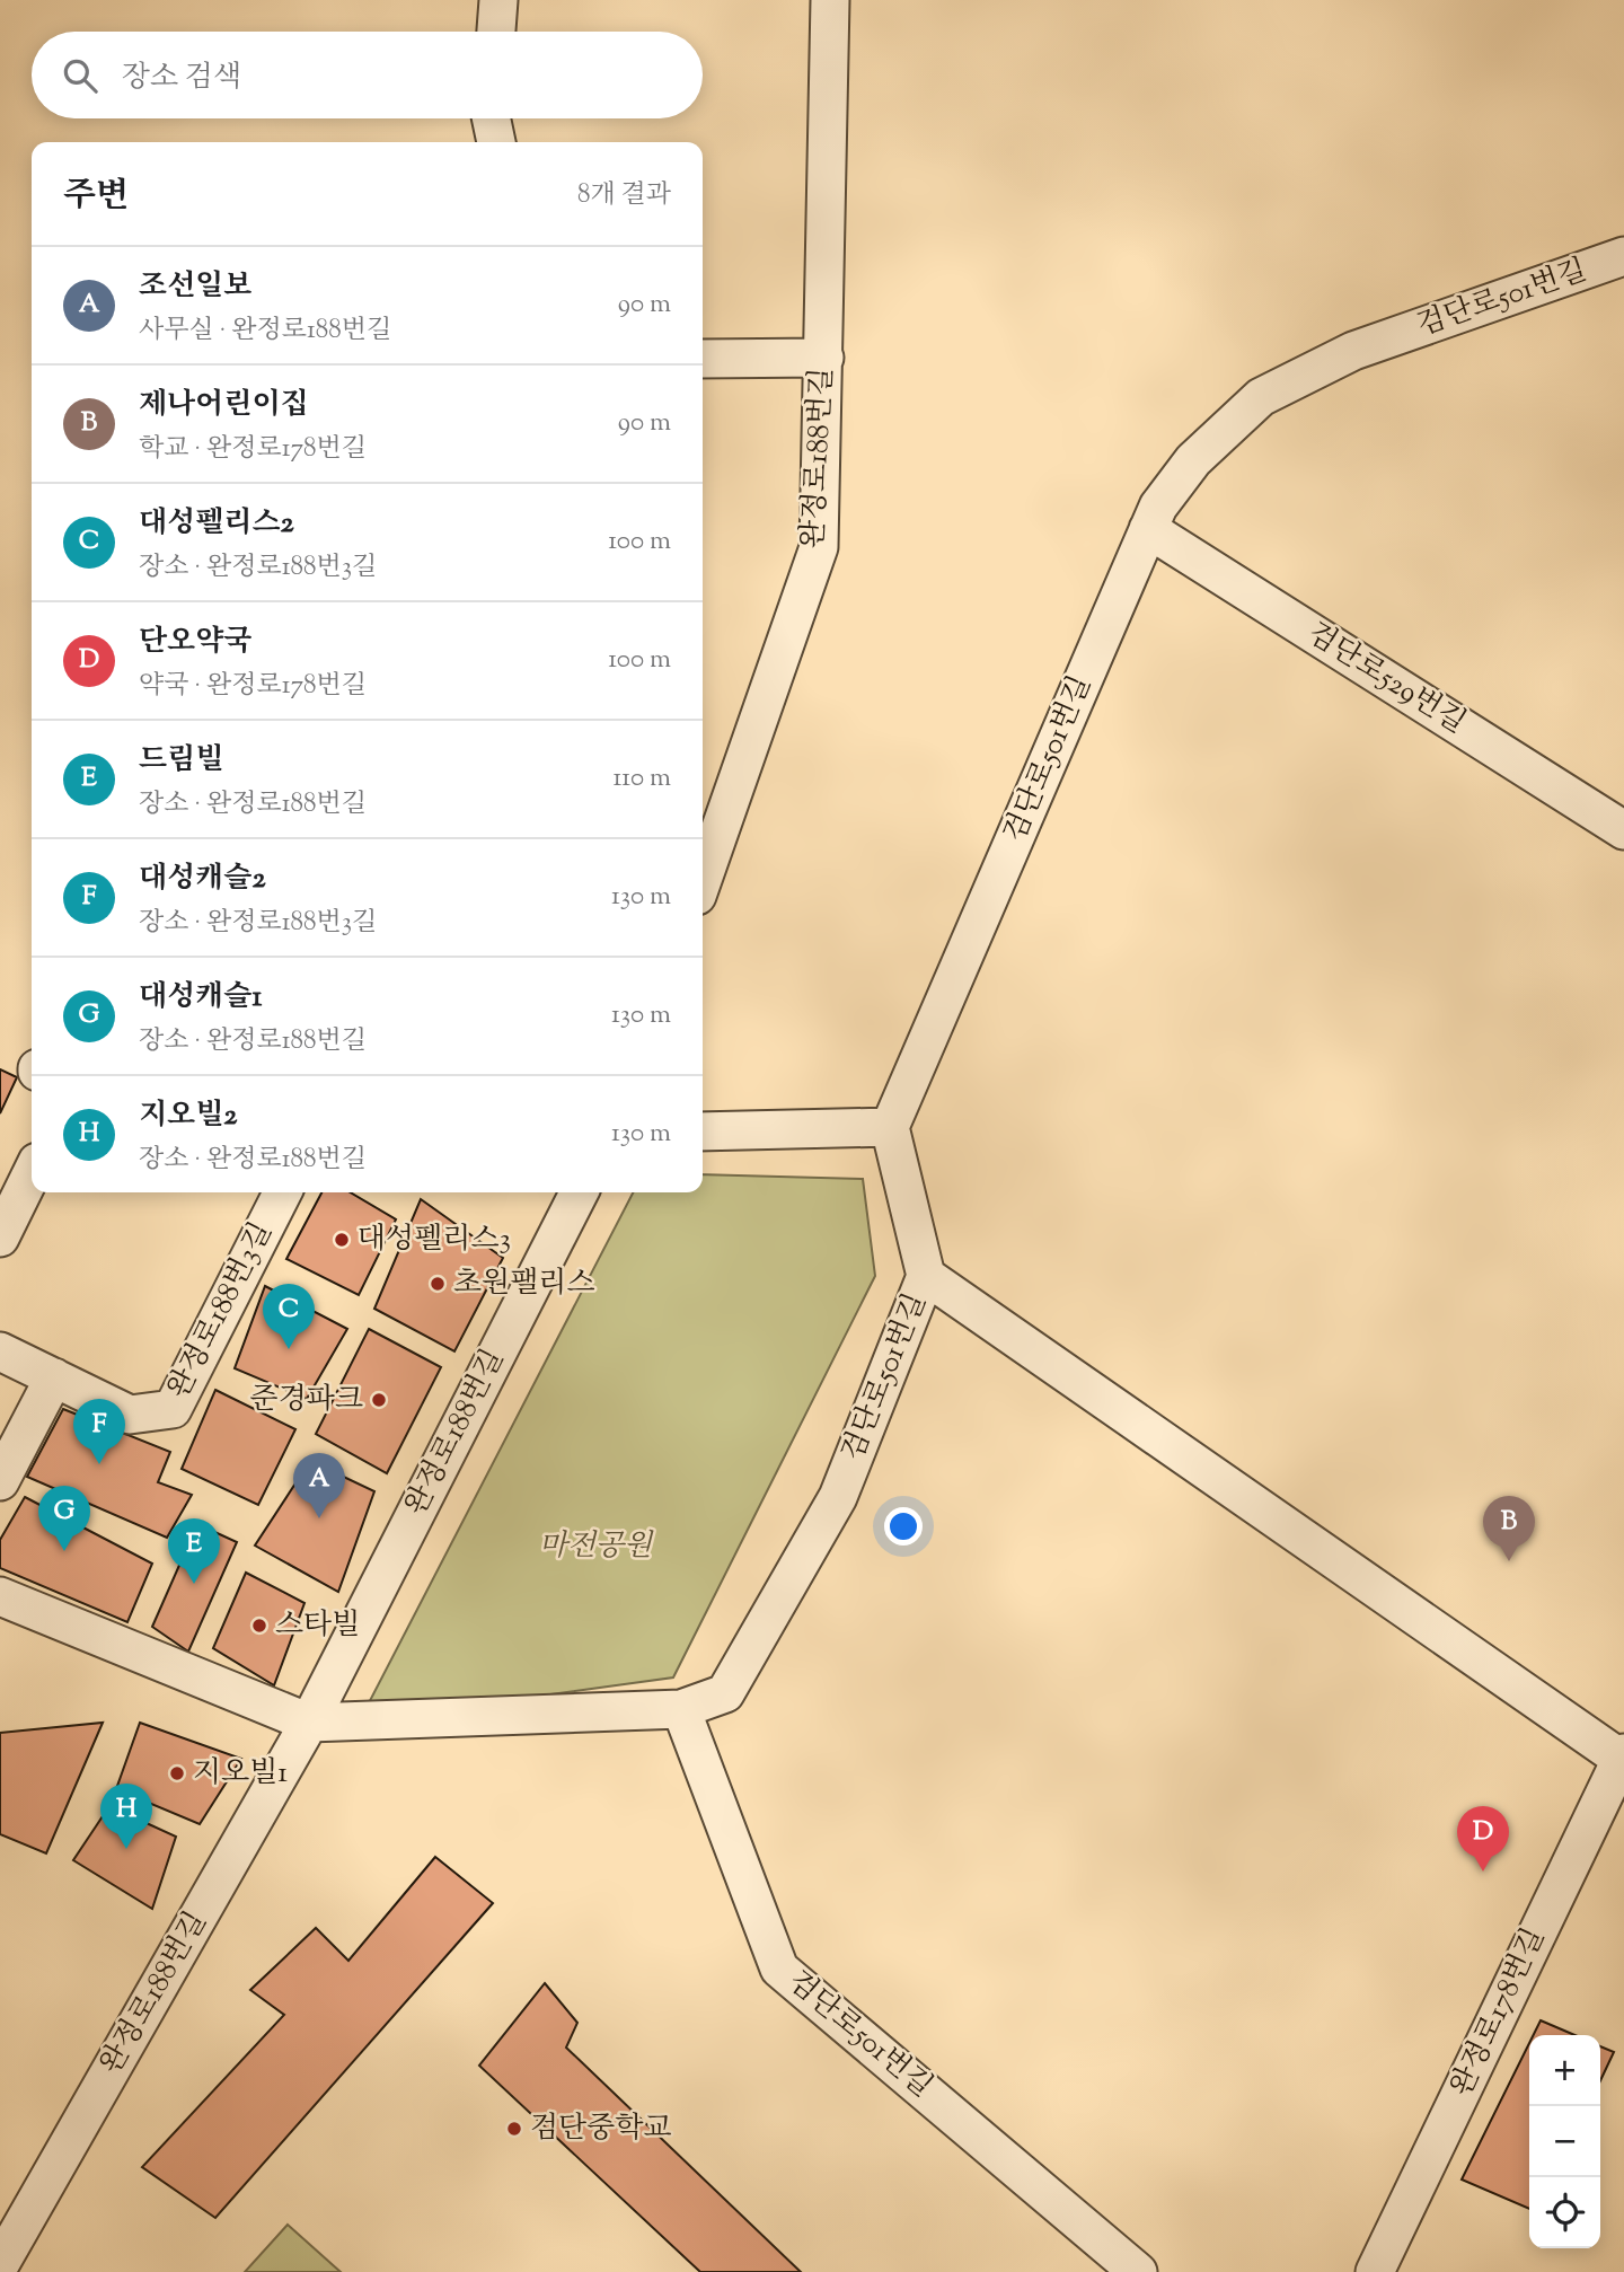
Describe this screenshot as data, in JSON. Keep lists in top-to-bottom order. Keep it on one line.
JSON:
{"streets":{"street":["검단로501번길","완정로188번길","검단로529번길","완정로188번3길","완정로178번길"]},"crossings":[["검단로501번길","검단로529번길"]],"parks":["마전공원"],"places":["대성펠리스3","초원팰리스","준경파크","스타빌","지오빌1","검단중학교"],"page":{"search":"장소 검색","heading":["주변","8개 결과"],"list":[{"mark":"A","name":"조선일보","note":"사무실 · 완정로188번길","value":"90 m"},{"mark":"B","name":"제나어린이집","note":"학교 · 완정로178번길","value":"90 m"},{"mark":"C","name":"대성펠리스2","note":"장소 · 완정로188번3길","value":"100 m"},{"mark":"D","name":"단오약국","note":"약국 · 완정로178번길","value":"100 m"},{"mark":"E","name":"드림빌","note":"장소 · 완정로188번길","value":"110 m"},{"mark":"F","name":"대성캐슬2","note":"장소 · 완정로188번3길","value":"130 m"},{"mark":"G","name":"대성캐슬1","note":"장소 · 완정로188번길","value":"130 m"},{"mark":"H","name":"지오빌2","note":"장소 · 완정로188번길","value":"130 m"}],"pins":["C","F","A","G","B","E","H","D"],"map_buttons":["+","−"]}}
